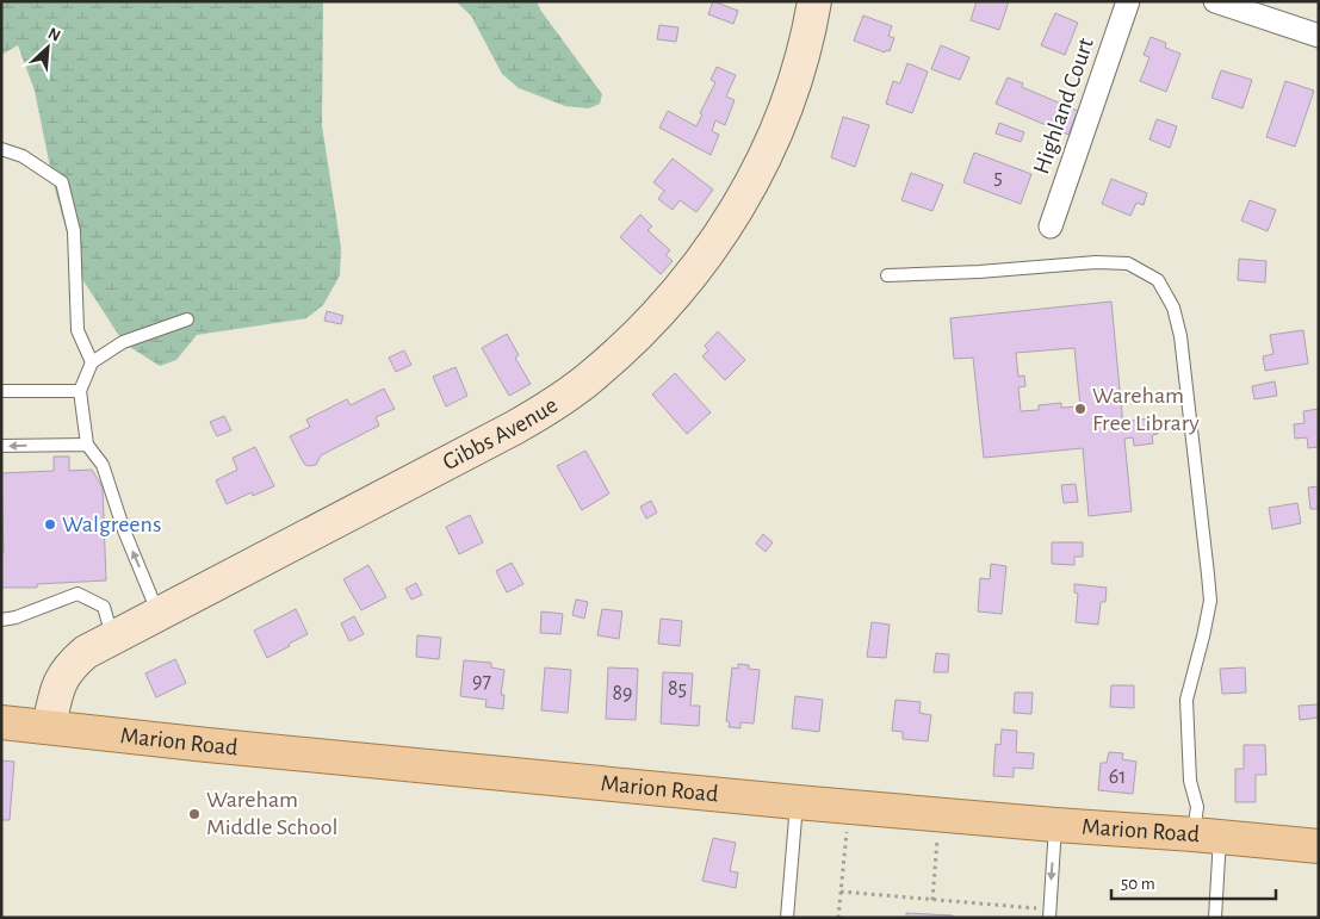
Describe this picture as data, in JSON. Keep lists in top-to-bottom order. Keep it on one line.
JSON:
{"streets":{"main road":["Gibbs Avenue","Marion Road"],"street":["Highland Court"]},"crossings":[["Gibbs Avenue","Marion Road"]],"places":["Wareham Free Library","Walgreens","Wareham Middle School"],"house_numbers":["5","97","85","89","61"],"scale_bar":"50 m","north":"top right"}
